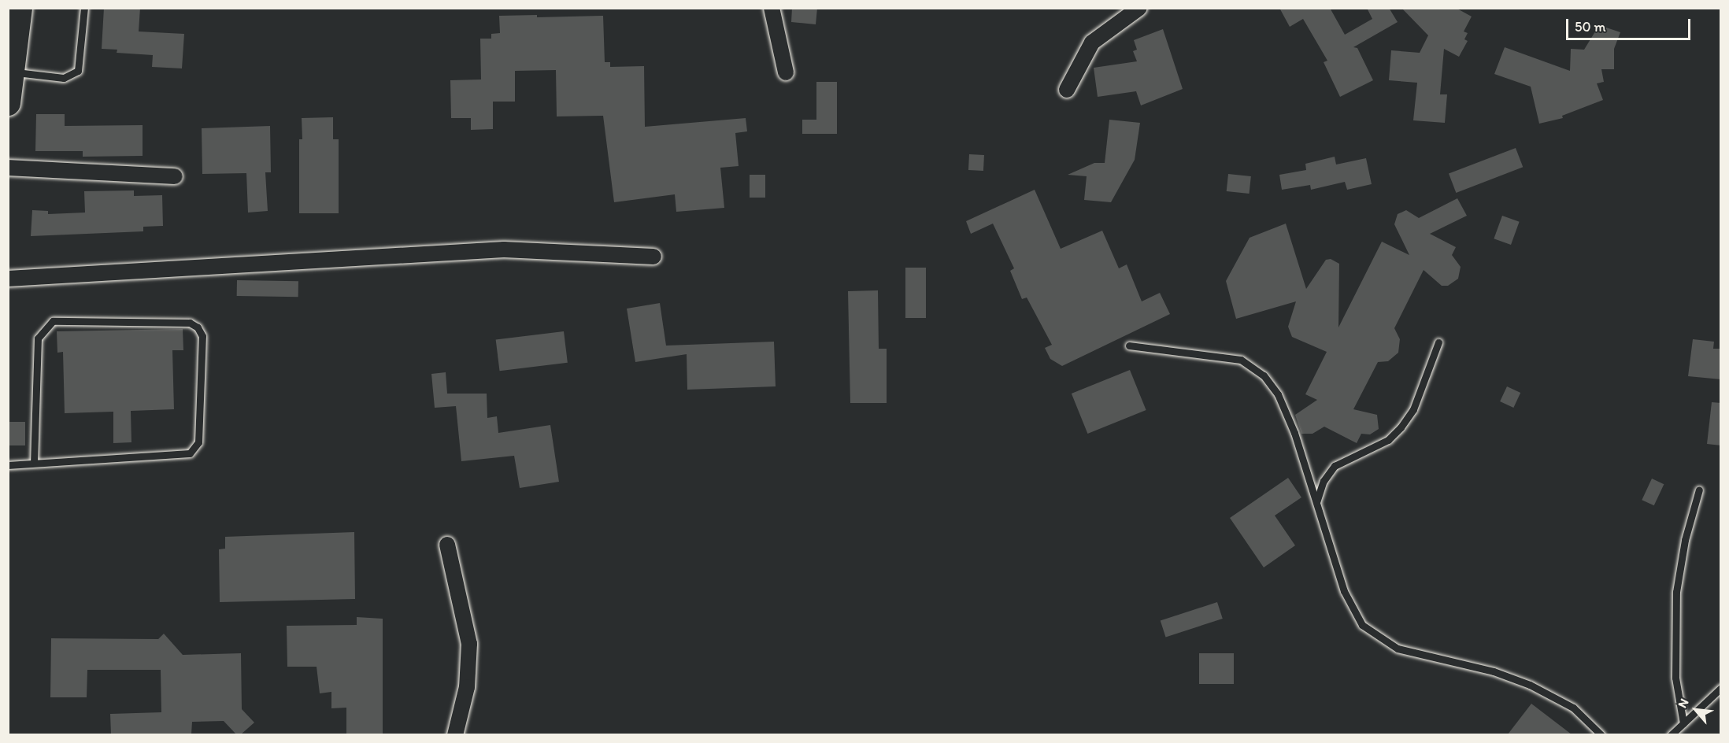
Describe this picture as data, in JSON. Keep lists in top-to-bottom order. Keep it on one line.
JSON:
{"scale_bar":"50 m","north":"top left"}
